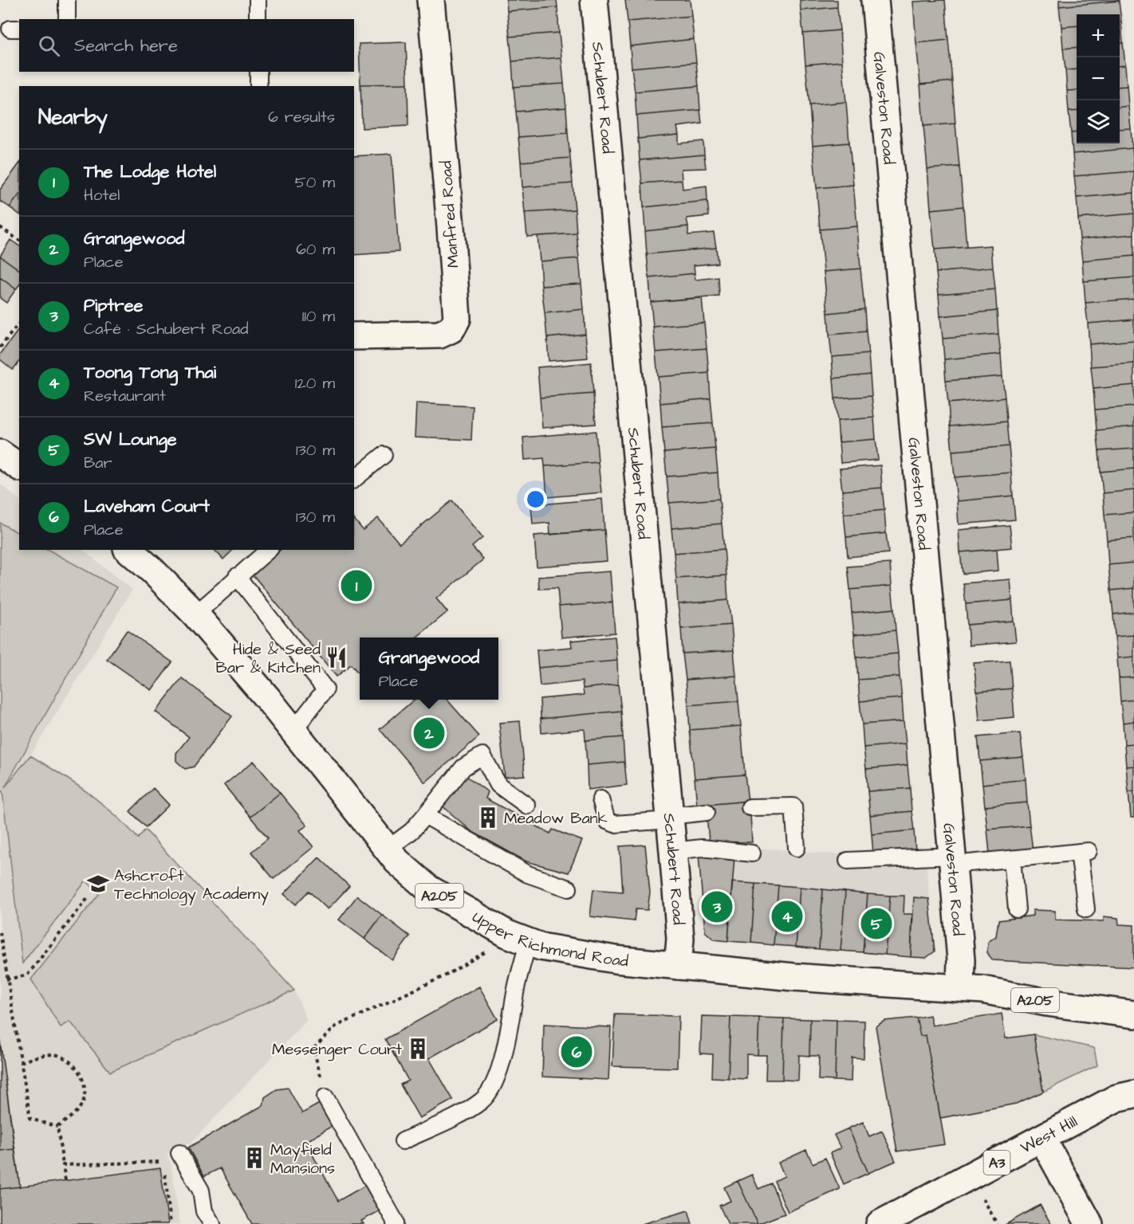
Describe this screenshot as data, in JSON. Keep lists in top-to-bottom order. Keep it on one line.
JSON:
{"streets":{"main road":["Schubert Road","Galveston Road","Manfred Road","A205","Upper Richmond Road","West Hill","A3"]},"crossings":[["Schubert Road","Upper Richmond Road"],["Galveston Road","Upper Richmond Road"]],"places":{"restaurant":["Hide & Seed Bar & Kitchen"],"building":["Meadow Bank","Messenger Court","Mayfield Mansions"],"school or university":["Ashcroft Technology Academy"]},"page":{"map_buttons":["+","−"],"search":"Search here","heading":["Nearby","6 results"],"list":[{"mark":"1","name":"The Lodge Hotel","note":"Hotel","value":"50 m"},{"mark":"2","name":"Grangewood","note":"Place","value":"60 m"},{"mark":"3","name":"Piptree","note":"Café · Schubert Road","value":"110 m"},{"mark":"4","name":"Toong Tong Thai","note":"Restaurant","value":"120 m"},{"mark":"5","name":"SW Lounge","note":"Bar","value":"130 m"},{"mark":"6","name":"Laveham Court","note":"Place","value":"130 m"}],"pins":["1","2","3","4","5","6"],"popup":["Grangewood","Place"]}}
